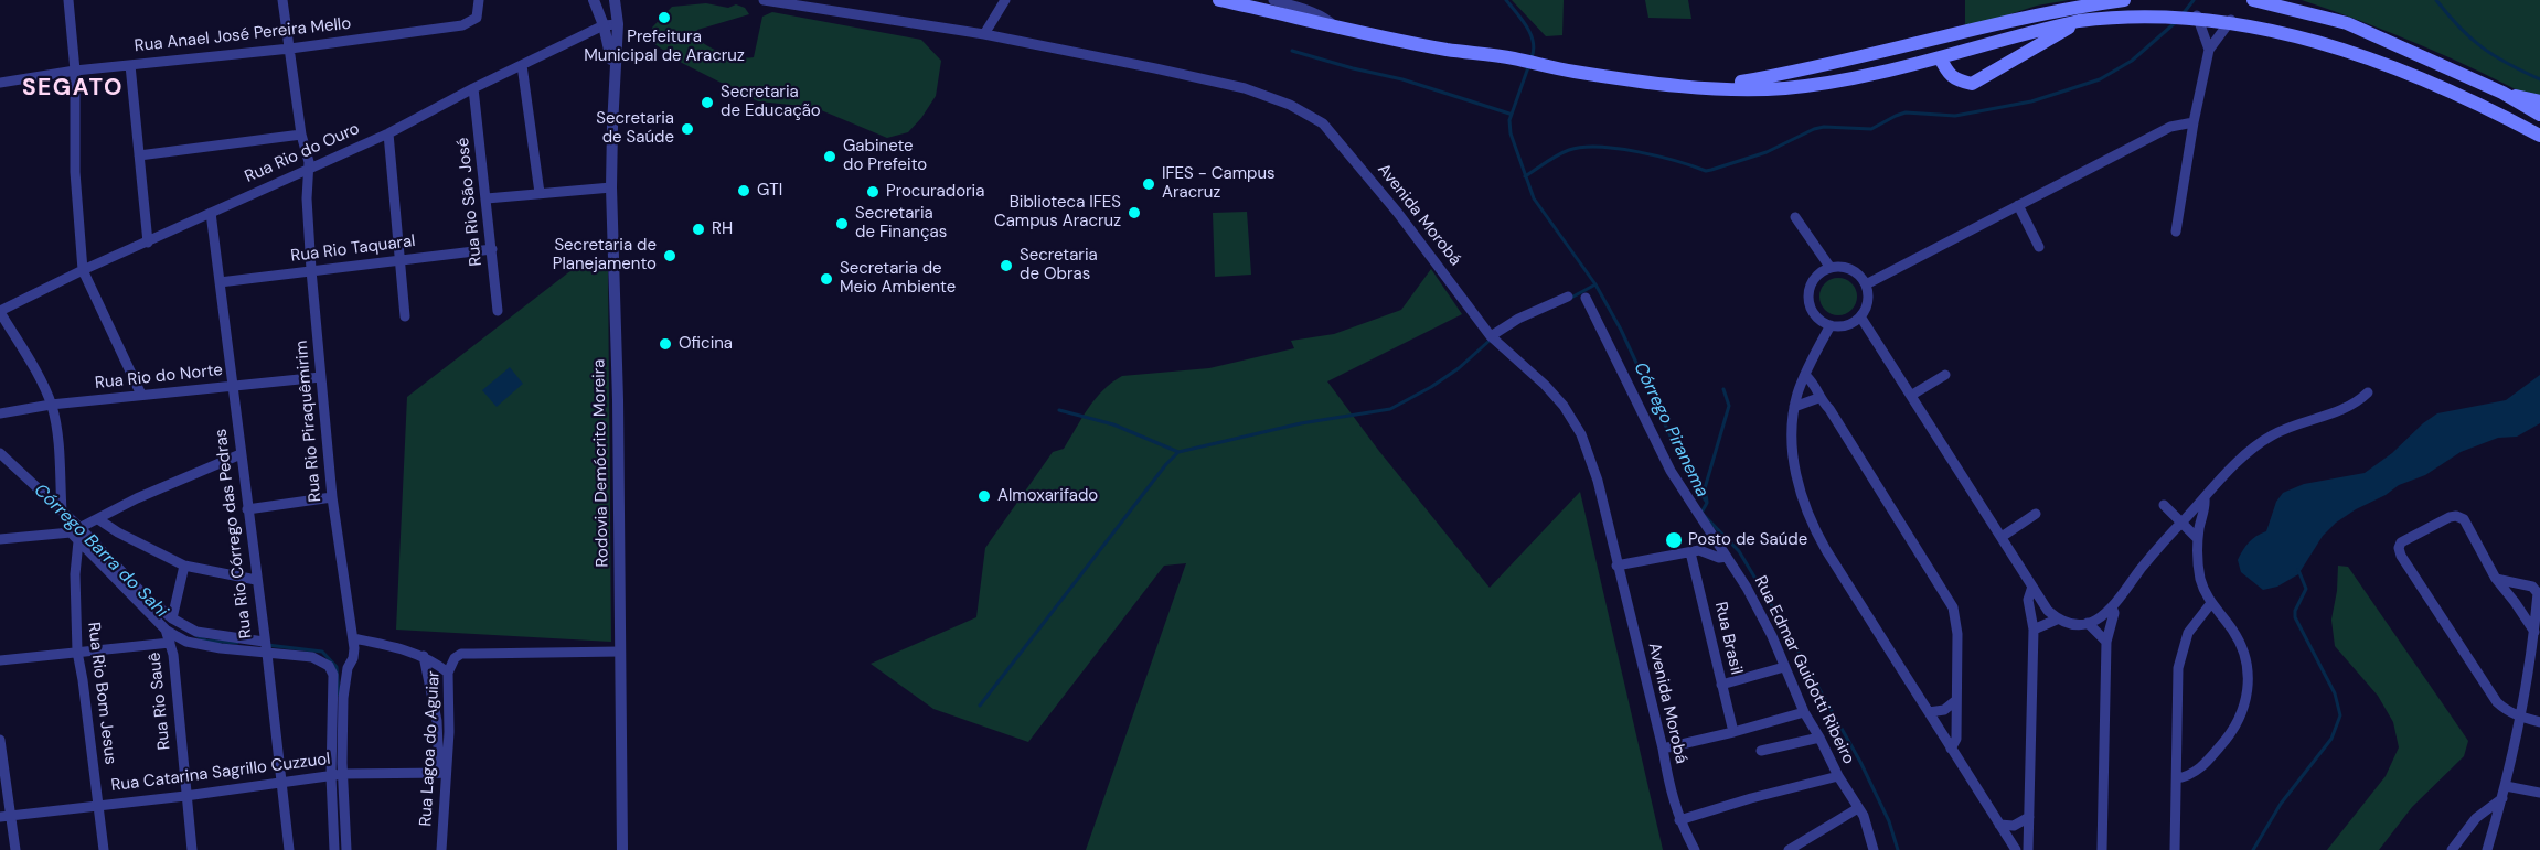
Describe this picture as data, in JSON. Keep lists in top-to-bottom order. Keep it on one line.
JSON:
{"streets":{"street":["Rua Anael José Pereira Mello","Rua Rio do Ouro","Rua Rio São José","Avenida Morobá","Rua Rio Taquaral","Rua Rio do Norte","Rua Rio Piraquêmirim","Rodovia Demócrito Moreira","Rua Rio Córrego das Pedras","Rua Brasil","Rua Edmar Guidotti Ribeiro","Rua Rio Bom Jesus","Rua Rio Sauê","Rua Lagoa do Aguiar","Rua Catarina Sagrillo Cuzzuol"]},"crossings":[["Rua Anael José Pereira Mello","Rua Rio Piraquêmirim"],["Rua Rio do Ouro","Rua Rio São José"],["Rua Rio do Ouro","Rua Rio Piraquêmirim"],["Rua Rio do Ouro","Rodovia Demócrito Moreira"],["Rua Rio do Ouro","Rua Rio Córrego das Pedras"],["Rua Rio São José","Rua Rio Taquaral"],["Rua Rio Taquaral","Rua Rio Piraquêmirim"],["Rua Rio Taquaral","Rua Rio Córrego das Pedras"],["Rua Rio do Norte","Rua Rio Piraquêmirim"],["Rua Rio do Norte","Rua Rio Córrego das Pedras"],["Rua Rio Piraquêmirim","Rua Catarina Sagrillo Cuzzuol"],["Rodovia Demócrito Moreira","Rua Lagoa do Aguiar"],["Rua Rio Córrego das Pedras","Rua Catarina Sagrillo Cuzzuol"],["Rua Rio Bom Jesus","Rua Catarina Sagrillo Cuzzuol"],["Rua Rio Sauê","Rua Catarina Sagrillo Cuzzuol"],["Rua Lagoa do Aguiar","Rua Catarina Sagrillo Cuzzuol"]],"districts":["SEGATO"],"water":["Córrego Piranema","Córrego Barra do Sahi"],"places":["Prefeitura Municipal de Aracruz","Secretaria de Educação","Secretaria de Saúde","Gabinete do Prefeito","IFES - Campus Aracruz","GTI","Procuradoria","Biblioteca IFES Campus Aracruz","Secretaria de Finanças","RH","Secretaria de Planejamento","Secretaria de Obras","Secretaria de Meio Ambiente","Oficina","Almoxarifado","Posto de Saúde"]}
